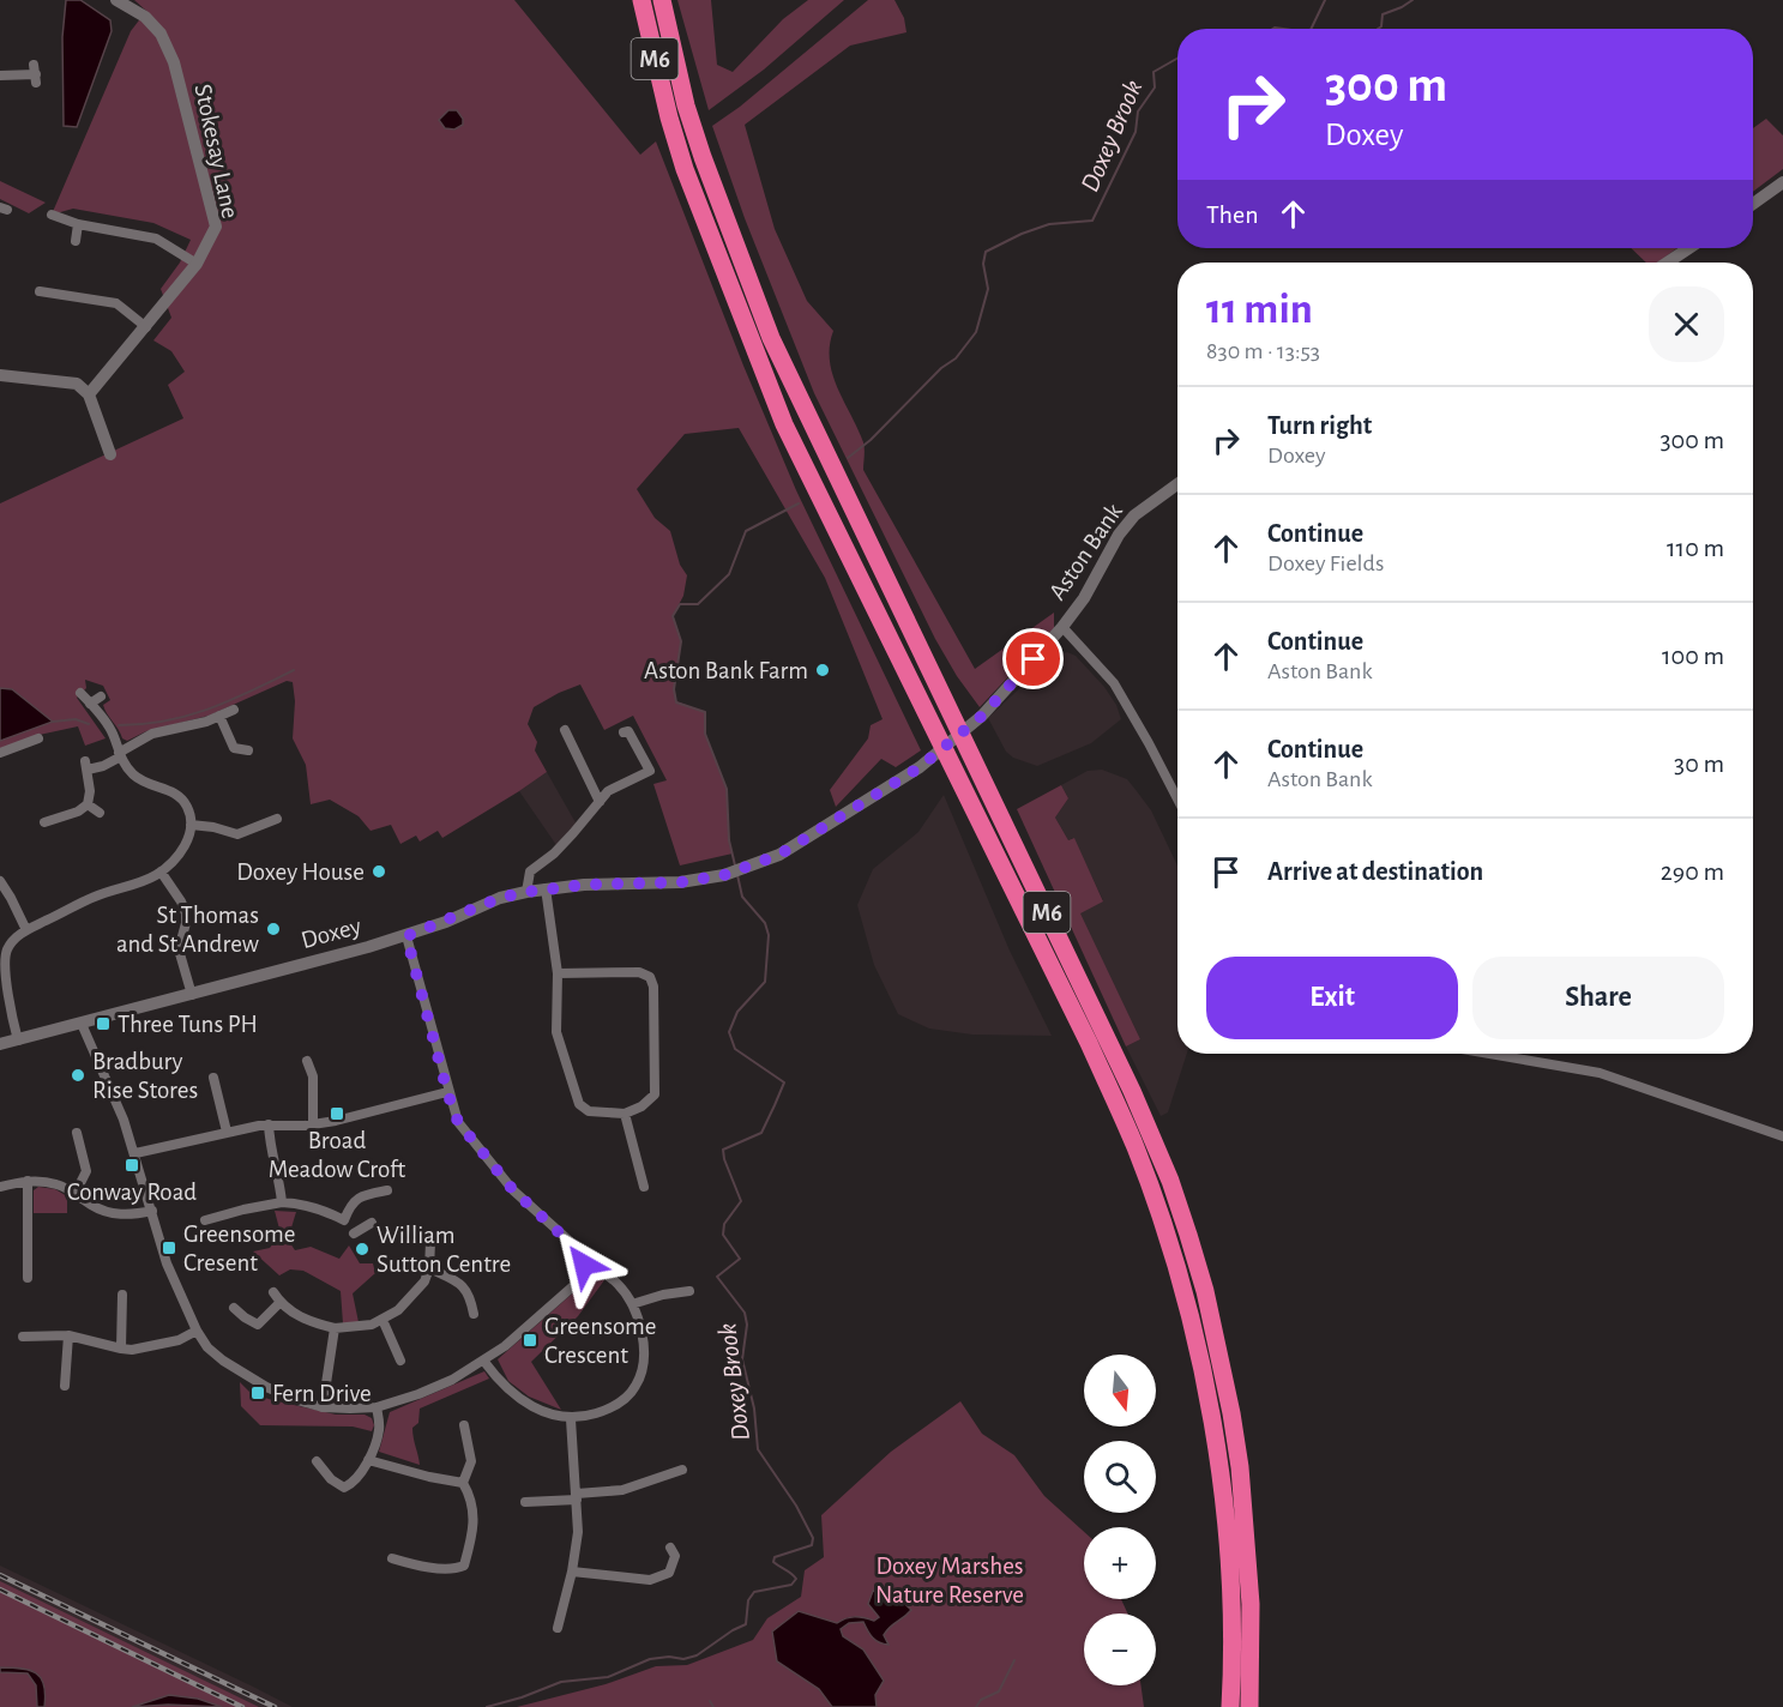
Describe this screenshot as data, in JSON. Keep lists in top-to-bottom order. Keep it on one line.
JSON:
{"streets":{"highway":["M6"],"street":["Stokesay Lane","Aston Bank","Doxey"]},"crossings":[["Aston Bank","Doxey"]],"water":["Doxey Brook"],"parks":["Doxey Marshes Nature Reserve"],"places":{"other":["Aston Bank Farm","Doxey House","St Thomas and St Andrew","Bradbury Rise Stores","William Sutton Centre"],"transit":["Three Tuns PH","Broad Meadow Croft","Conway Road","Greensome Cresent","Greensome Crescent","Fern Drive"]},"north":"bottom","page":{"turn":["300 m","Doxey"],"then":"Then","heading":["11 min","830 m · 13:53"],"list":[{"name":"Turn right","note":"Doxey","value":"300 m"},{"name":"Continue","note":"Doxey Fields","value":"110 m"},{"name":"Continue","note":"Aston Bank","value":"100 m"},{"name":"Continue","note":"Aston Bank","value":"30 m"},{"name":"Arrive at destination","value":"290 m"}],"buttons":["Exit","Share"],"map_buttons":["+","−"]}}
